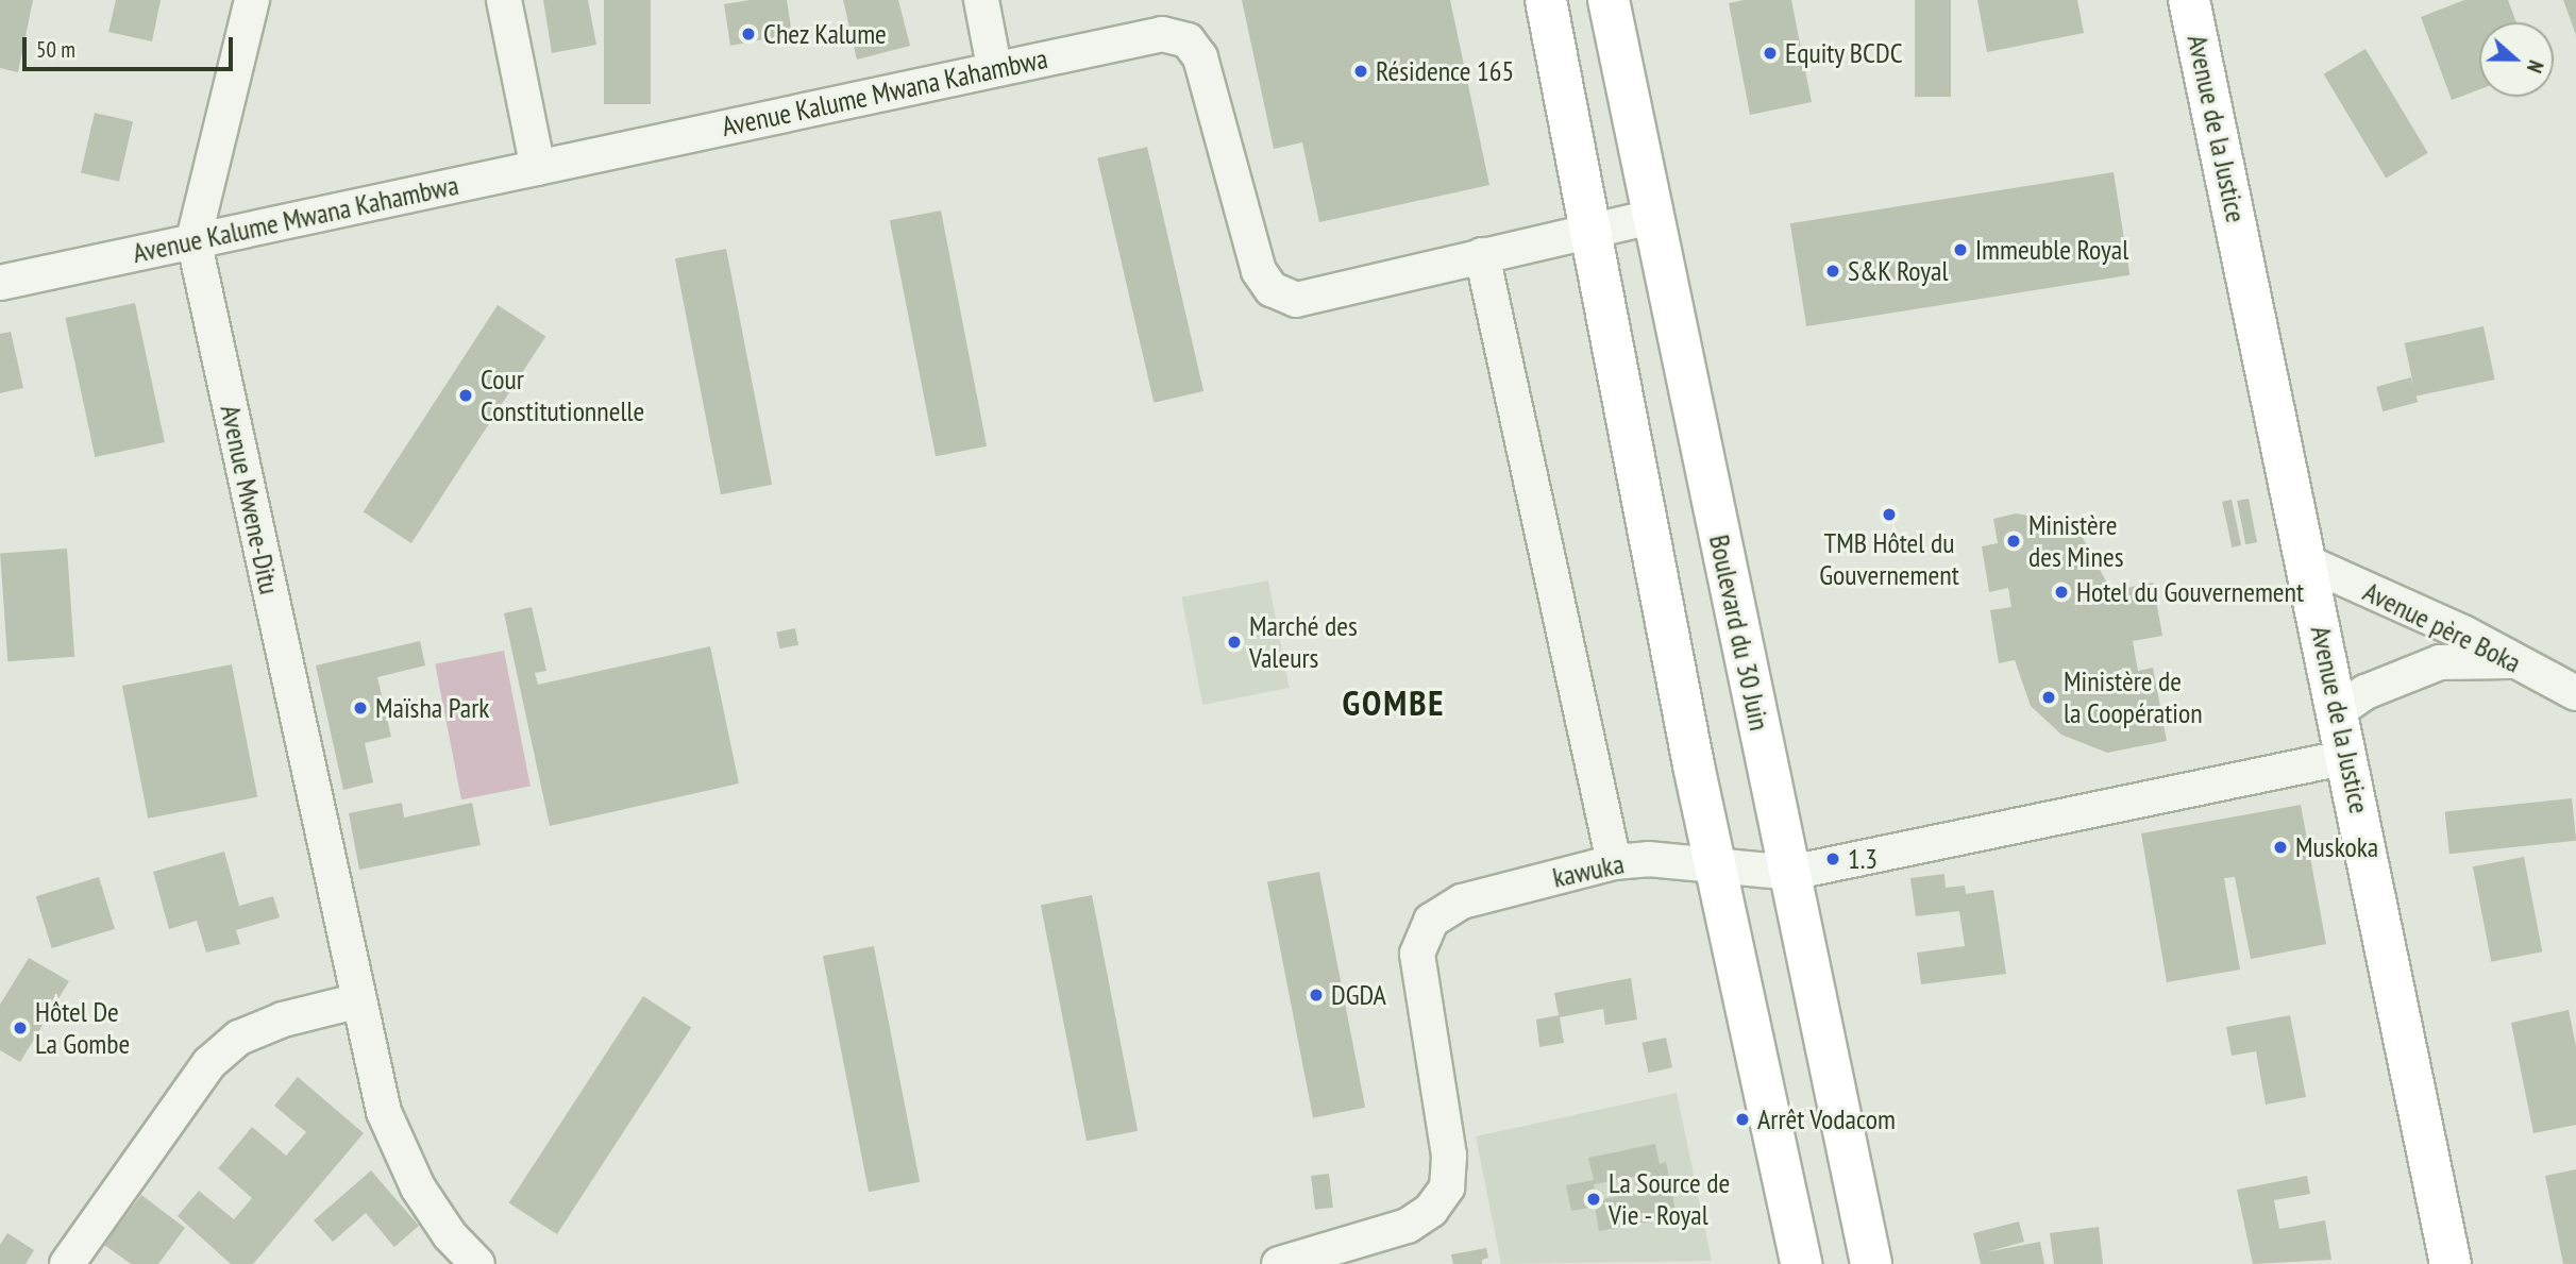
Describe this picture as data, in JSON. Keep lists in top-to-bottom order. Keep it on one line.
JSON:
{"streets":{"main road":["Avenue de la Justice","Boulevard du 30 Juin"],"street":["Avenue Kalume Mwana Kahambwa","Avenue Mwene-Ditu","Avenue père Boka","kawuka"]},"crossings":[["Avenue Kalume Mwana Kahambwa","Avenue Mwene-Ditu"],["Avenue Kalume Mwana Kahambwa","Boulevard du 30 Juin"],["Avenue de la Justice","Avenue père Boka"],["Avenue de la Justice","kawuka"],["Boulevard du 30 Juin","kawuka"]],"districts":["GOMBE"],"places":["Chez Kalume","Equity BCDC","Résidence 165","Immeuble Royal","S&K Royal","Cour Constitutionnelle","TMB Hôtel du Gouvernement","Ministère des Mines","Hotel du Gouvernement","Marché des Valeurs","Ministère de la Coopération","Maïsha Park","Muskoka","1.3","DGDA","Hôtel De La Gombe","Arrêt Vodacom","La Source de Vie - Royal"],"scale_bar":"50 m","north":"right"}
